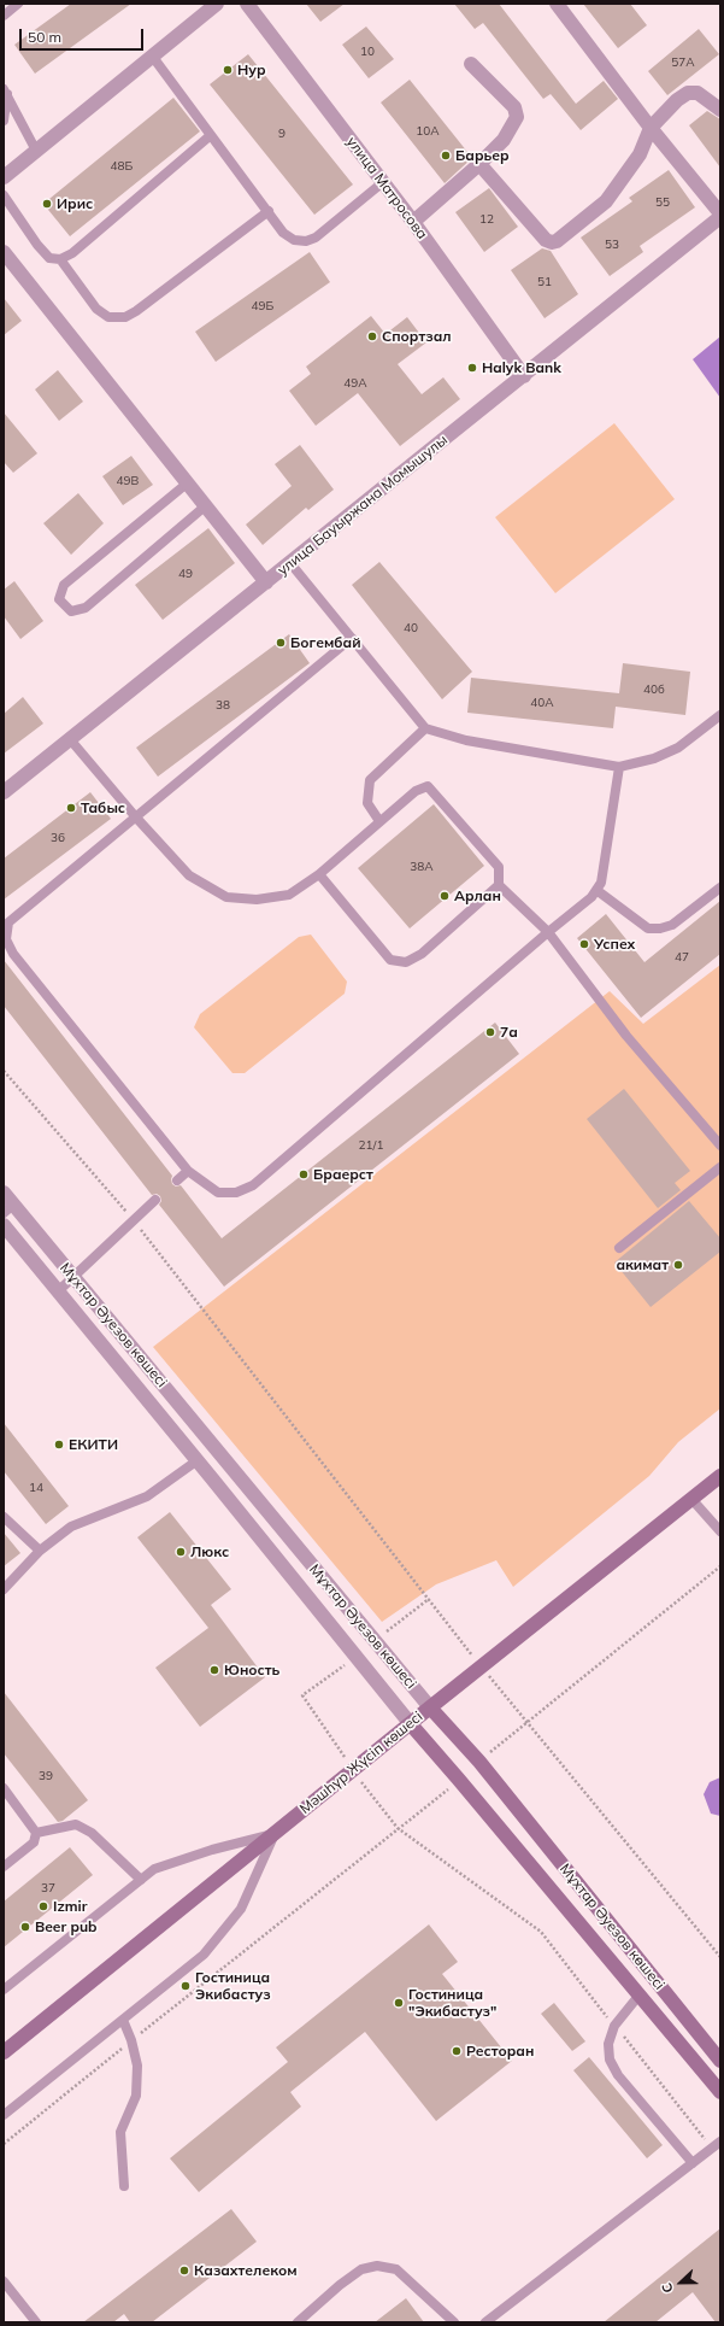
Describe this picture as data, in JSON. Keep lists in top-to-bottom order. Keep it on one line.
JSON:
{"streets":{"main road":["Мұхтар Әуезов көшесі","Мәшһүр Жүсіп көшесі"],"street":["улица Матросова","улица Бауыржана Момышулы"]},"crossings":[["улица Матросова","улица Бауыржана Момышулы"],["Мұхтар Әуезов көшесі","Мәшһүр Жүсіп көшесі"]],"places":["Нур","Барьер","Ирис","Спортзал","Halyk Bank","Богембай","Табыс","Арлан","Успех","7а","Браерст","акимат","ЕКИТИ","Люкс","Юность","Izmir","Beer pub","Гостиница Экибастуз","Гостиница \"Экибастуз\"","Ресторан","Казахтелеком"],"house_numbers":["10","57А","10А","9","48Б","55","12","53","51","49Б","49А","49В","49","40","40б","40А","38","36","38А","47","21/1","14","39","37"],"scale_bar":"50 m","north":"left"}
